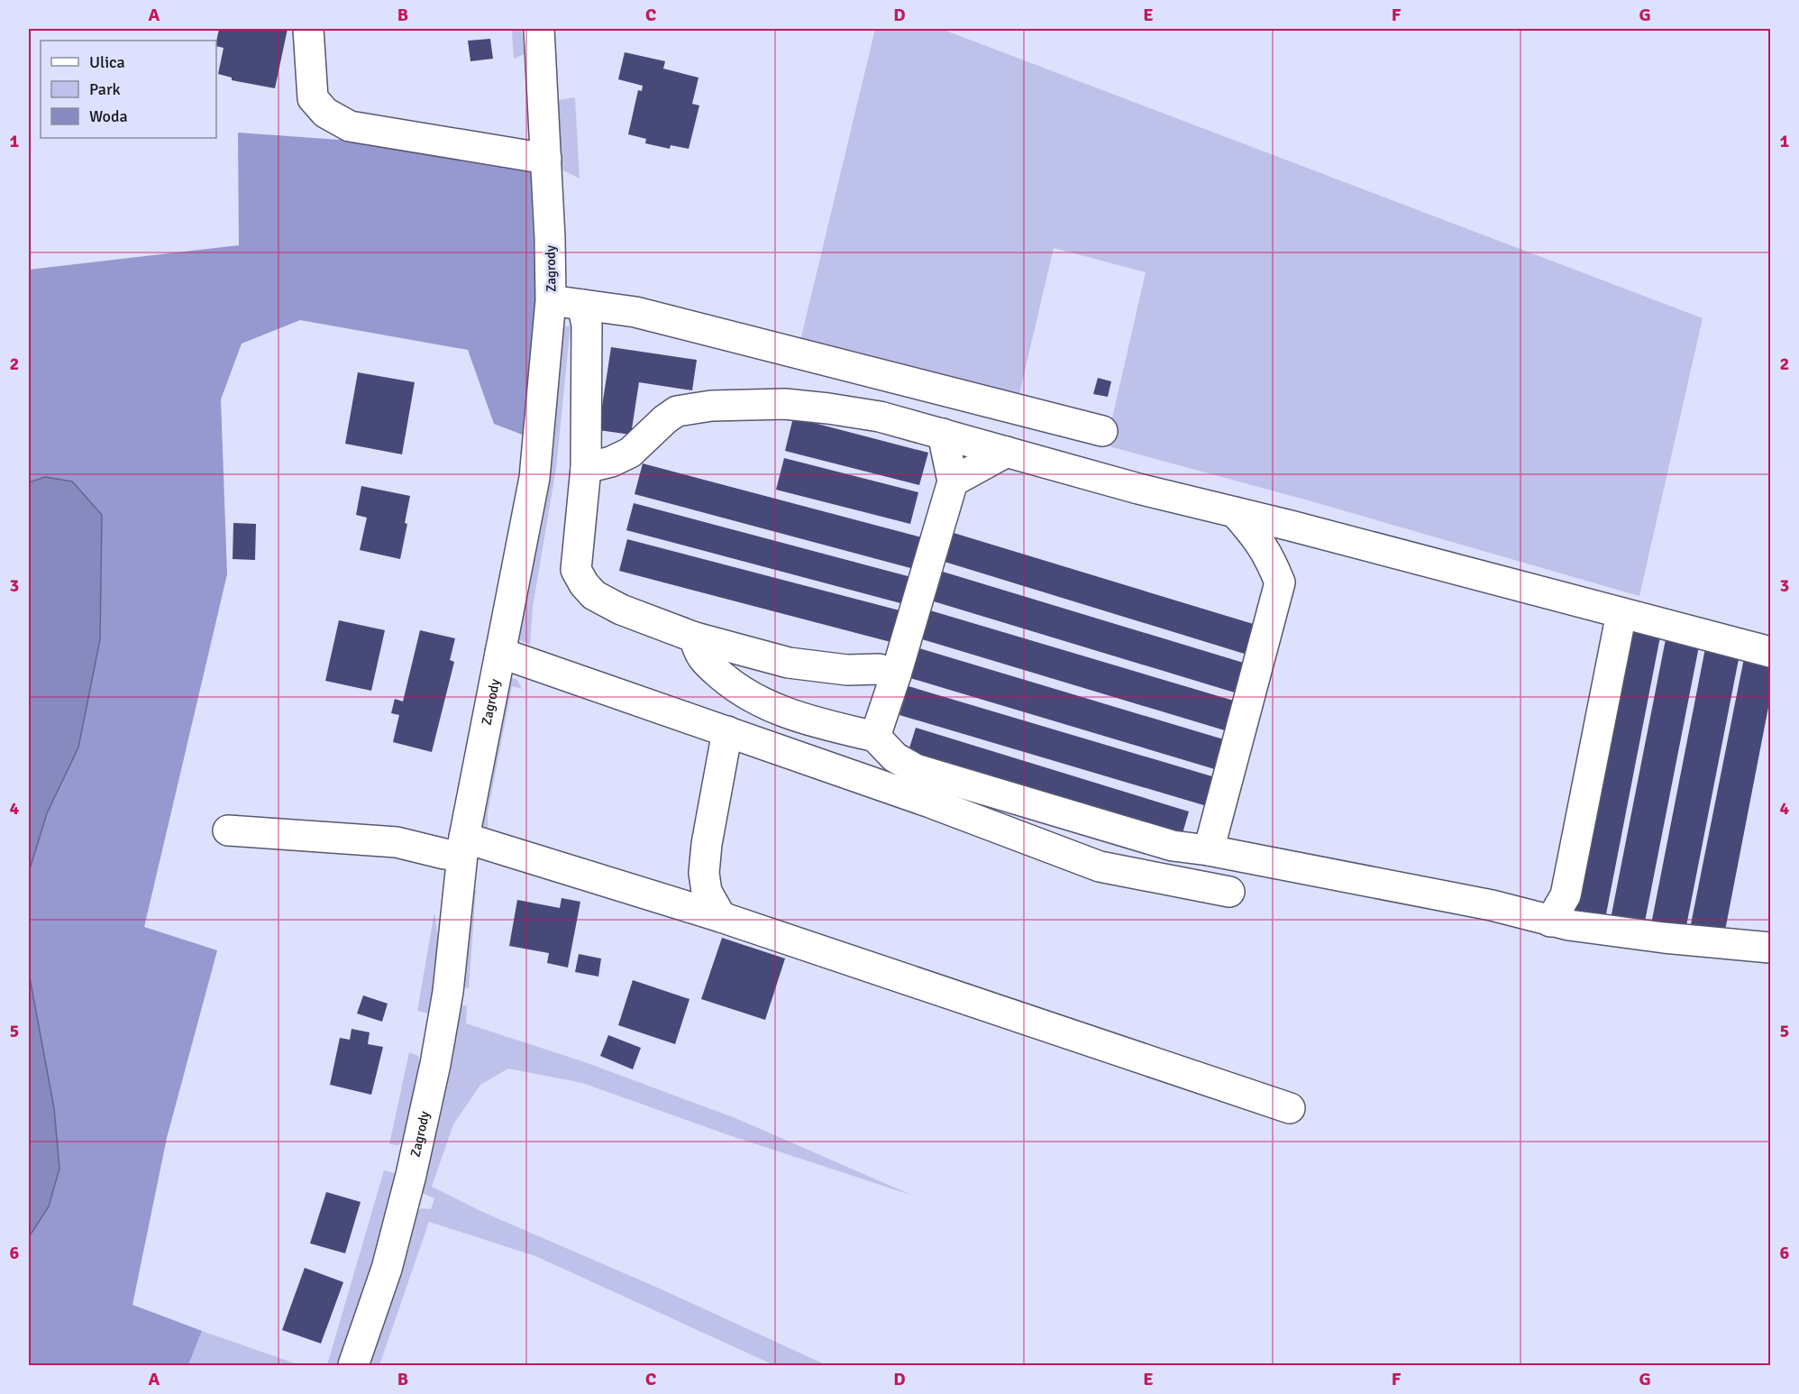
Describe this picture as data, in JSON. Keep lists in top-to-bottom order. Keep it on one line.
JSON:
{"streets":{"street":["Zagrody"]},"legend":["Ulica","Park","Woda"],"grid":{"columns":["A","B","C","D","E","F","G"],"rows":["1","2","3","4","5","6"]}}
